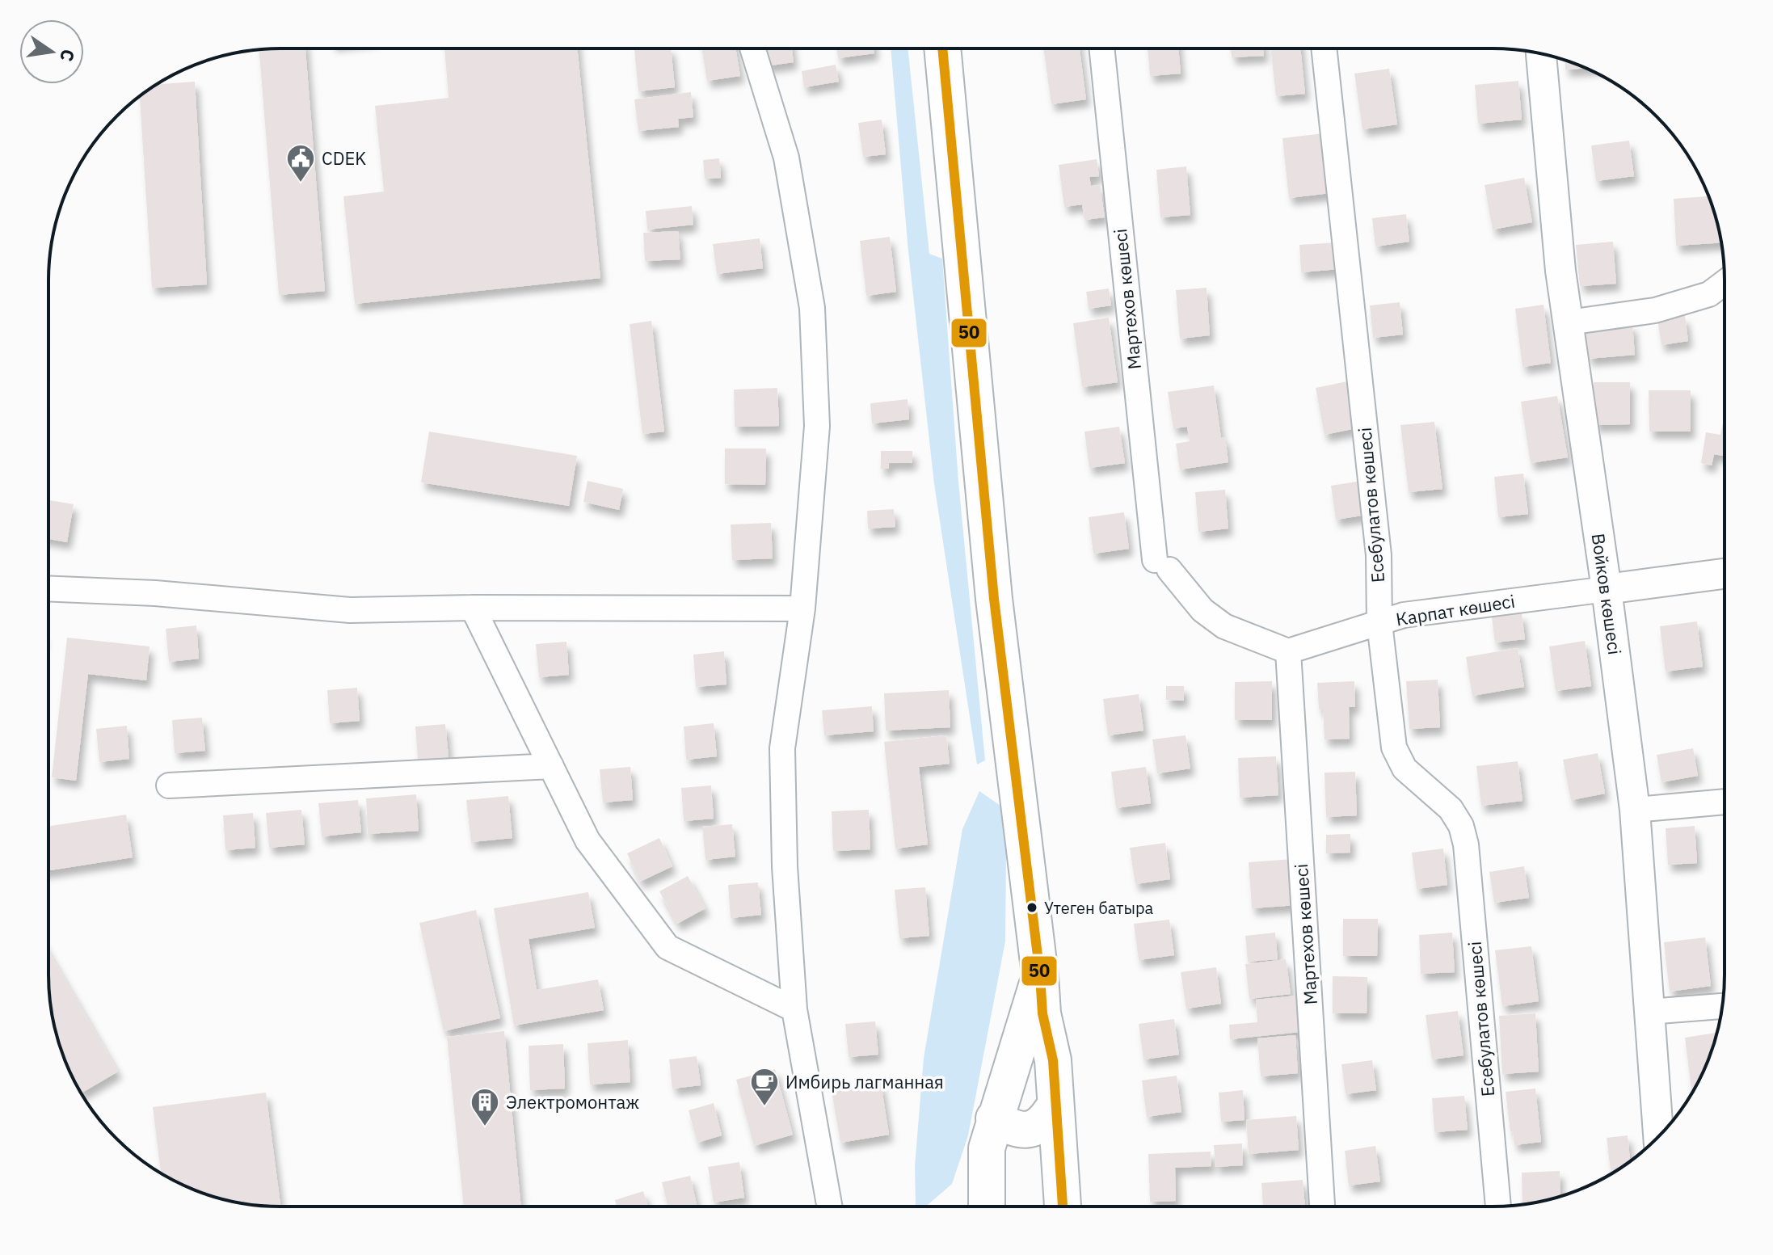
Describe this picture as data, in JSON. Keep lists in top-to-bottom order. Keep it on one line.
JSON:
{"streets":{"street":["Мартехов көшесі","Есебулатов көшесі","Войков көшесі","Карпат көшесі"]},"crossings":[["Мартехов көшесі","Карпат көшесі"],["Есебулатов көшесі","Карпат көшесі"],["Войков көшесі","Карпат көшесі"]],"places":{"public building":["CDEK"],"other":["Утеген батыра"],"cafe":["Имбирь лагманная"],"building":["Электромонтаж"]},"lines":["transit line 50"],"north":"right"}
